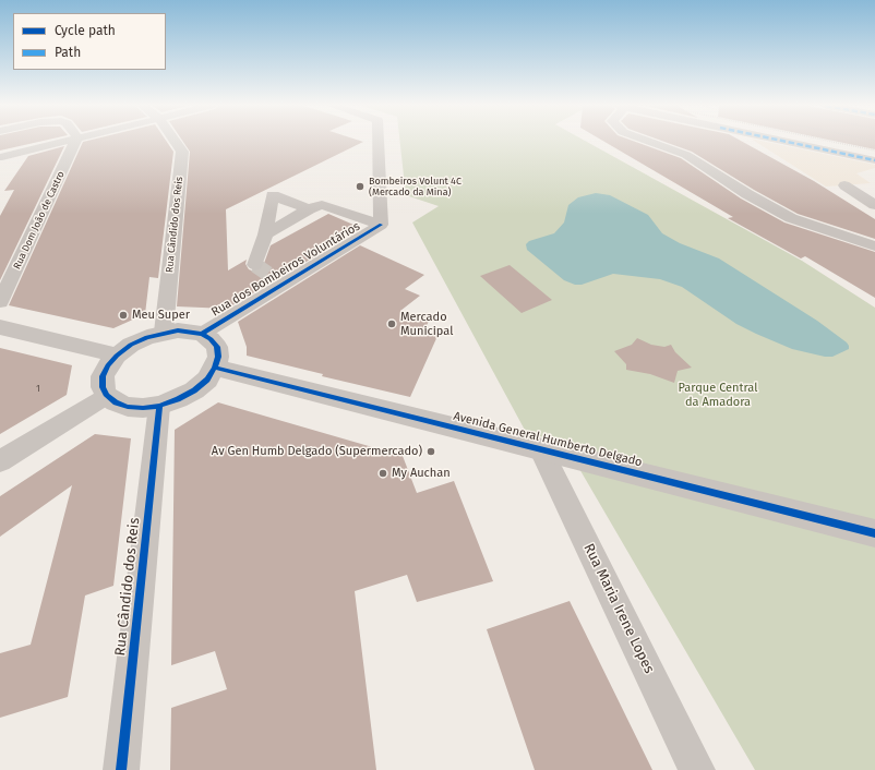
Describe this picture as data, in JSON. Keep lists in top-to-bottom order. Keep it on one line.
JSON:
{"streets":{"street":["Rua Dom João de Castro","Rua Cândido dos Reis","Rua dos Bombeiros Voluntários","Avenida General Humberto Delgado","Rua Maria Irene Lopes"]},"crossings":[["Rua Cândido dos Reis","Rua dos Bombeiros Voluntários"],["Rua Cândido dos Reis","Avenida General Humberto Delgado"],["Rua dos Bombeiros Voluntários","Avenida General Humberto Delgado"],["Avenida General Humberto Delgado","Rua Maria Irene Lopes"]],"parks":["Parque Central da Amadora"],"places":["Bombeiros Volunt 4C (Mercado da Mina)","Meu Super","Mercado Municipal","Av Gen Humb Delgado (Supermercado)","My Auchan"],"house_numbers":["1"],"legend":["Cycle path","Path"]}
